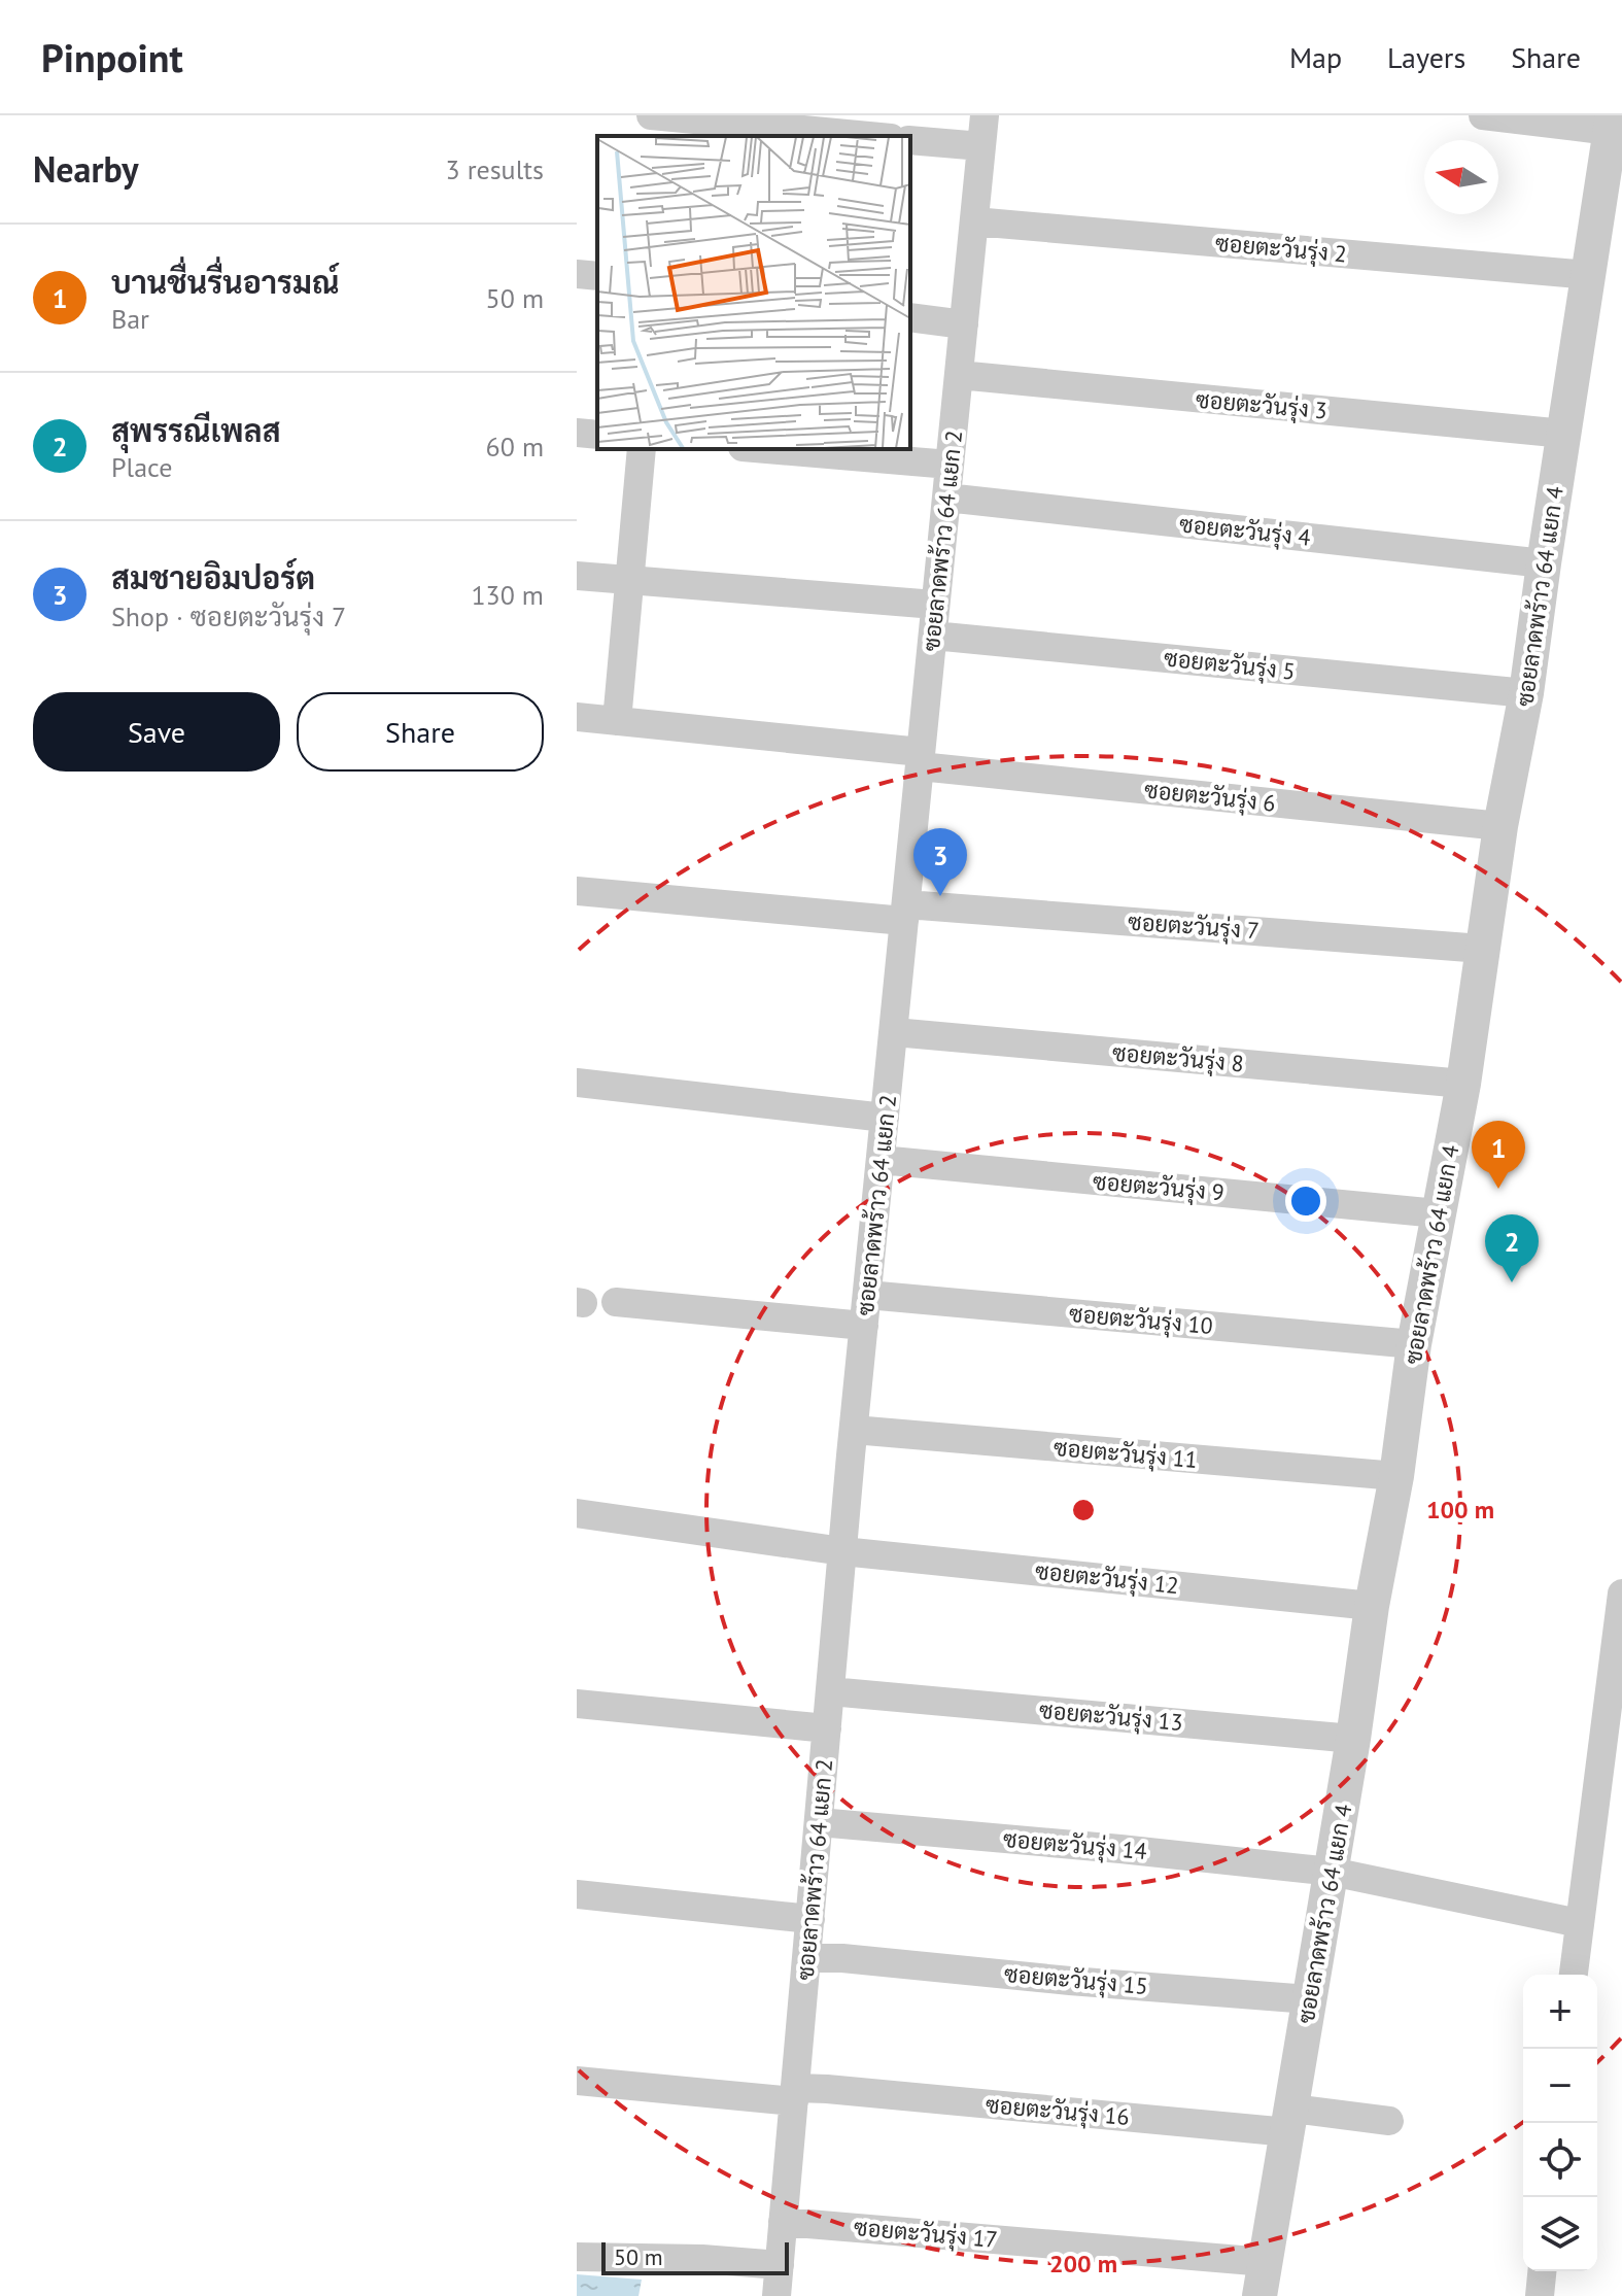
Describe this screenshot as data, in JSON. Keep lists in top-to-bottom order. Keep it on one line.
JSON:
{"streets":{"street":["ซอยตะวันรุ่ง 2","ซอยตะวันรุ่ง 3","ซอยตะวันรุ่ง 4","ซอยลาดพร้าว 64 แยก 2","ซอยลาดพร้าว 64 แยก 4","ซอยตะวันรุ่ง 5","ซอยตะวันรุ่ง 6","ซอยตะวันรุ่ง 7","ซอยตะวันรุ่ง 8","ซอยตะวันรุ่ง 9","ซอยตะวันรุ่ง 10","ซอยตะวันรุ่ง 11","ซอยตะวันรุ่ง 12","ซอยตะวันรุ่ง 13","ซอยตะวันรุ่ง 14","ซอยตะวันรุ่ง 15","ซอยตะวันรุ่ง 16","ซอยตะวันรุ่ง 17"]},"crossings":[["ซอยตะวันรุ่ง 2","ซอยลาดพร้าว 64 แยก 2"],["ซอยตะวันรุ่ง 2","ซอยลาดพร้าว 64 แยก 4"],["ซอยตะวันรุ่ง 3","ซอยลาดพร้าว 64 แยก 2"],["ซอยตะวันรุ่ง 3","ซอยลาดพร้าว 64 แยก 4"],["ซอยตะวันรุ่ง 4","ซอยลาดพร้าว 64 แยก 2"],["ซอยตะวันรุ่ง 4","ซอยลาดพร้าว 64 แยก 4"],["ซอยลาดพร้าว 64 แยก 2","ซอยตะวันรุ่ง 5"],["ซอยลาดพร้าว 64 แยก 2","ซอยตะวันรุ่ง 6"],["ซอยลาดพร้าว 64 แยก 2","ซอยตะวันรุ่ง 7"],["ซอยลาดพร้าว 64 แยก 2","ซอยตะวันรุ่ง 8"],["ซอยลาดพร้าว 64 แยก 2","ซอยตะวันรุ่ง 9"],["ซอยลาดพร้าว 64 แยก 2","ซอยตะวันรุ่ง 10"],["ซอยลาดพร้าว 64 แยก 2","ซอยตะวันรุ่ง 11"],["ซอยลาดพร้าว 64 แยก 2","ซอยตะวันรุ่ง 12"],["ซอยลาดพร้าว 64 แยก 2","ซอยตะวันรุ่ง 13"],["ซอยลาดพร้าว 64 แยก 2","ซอยตะวันรุ่ง 14"],["ซอยลาดพร้าว 64 แยก 2","ซอยตะวันรุ่ง 15"],["ซอยลาดพร้าว 64 แยก 2","ซอยตะวันรุ่ง 16"],["ซอยลาดพร้าว 64 แยก 2","ซอยตะวันรุ่ง 17"],["ซอยลาดพร้าว 64 แยก 4","ซอยตะวันรุ่ง 5"],["ซอยลาดพร้าว 64 แยก 4","ซอยตะวันรุ่ง 6"],["ซอยลาดพร้าว 64 แยก 4","ซอยตะวันรุ่ง 7"],["ซอยลาดพร้าว 64 แยก 4","ซอยตะวันรุ่ง 8"],["ซอยลาดพร้าว 64 แยก 4","ซอยตะวันรุ่ง 9"],["ซอยลาดพร้าว 64 แยก 4","ซอยตะวันรุ่ง 10"],["ซอยลาดพร้าว 64 แยก 4","ซอยตะวันรุ่ง 11"],["ซอยลาดพร้าว 64 แยก 4","ซอยตะวันรุ่ง 12"],["ซอยลาดพร้าว 64 แยก 4","ซอยตะวันรุ่ง 13"],["ซอยลาดพร้าว 64 แยก 4","ซอยตะวันรุ่ง 14"],["ซอยลาดพร้าว 64 แยก 4","ซอยตะวันรุ่ง 15"],["ซอยลาดพร้าว 64 แยก 4","ซอยตะวันรุ่ง 16"],["ซอยลาดพร้าว 64 แยก 4","ซอยตะวันรุ่ง 17"]],"scale_bar":"50 m","north":"left","page":{"header":"Pinpoint","nav":["Map","Layers","Share"],"heading":["Nearby","3 results"],"list":[{"mark":"1","name":"บานชื่นรื่นอารมณ์","note":"Bar","value":"50 m"},{"mark":"2","name":"สุพรรณีเพลส","note":"Place","value":"60 m"},{"mark":"3","name":"สมชายอิมปอร์ต","note":"Shop · ซอยตะวันรุ่ง 7","value":"130 m"}],"buttons":["Save","Share"],"pins":["3","1","2"],"map_buttons":["+","−"],"scale":"50 m"},"rings":["100 m","200 m"]}
